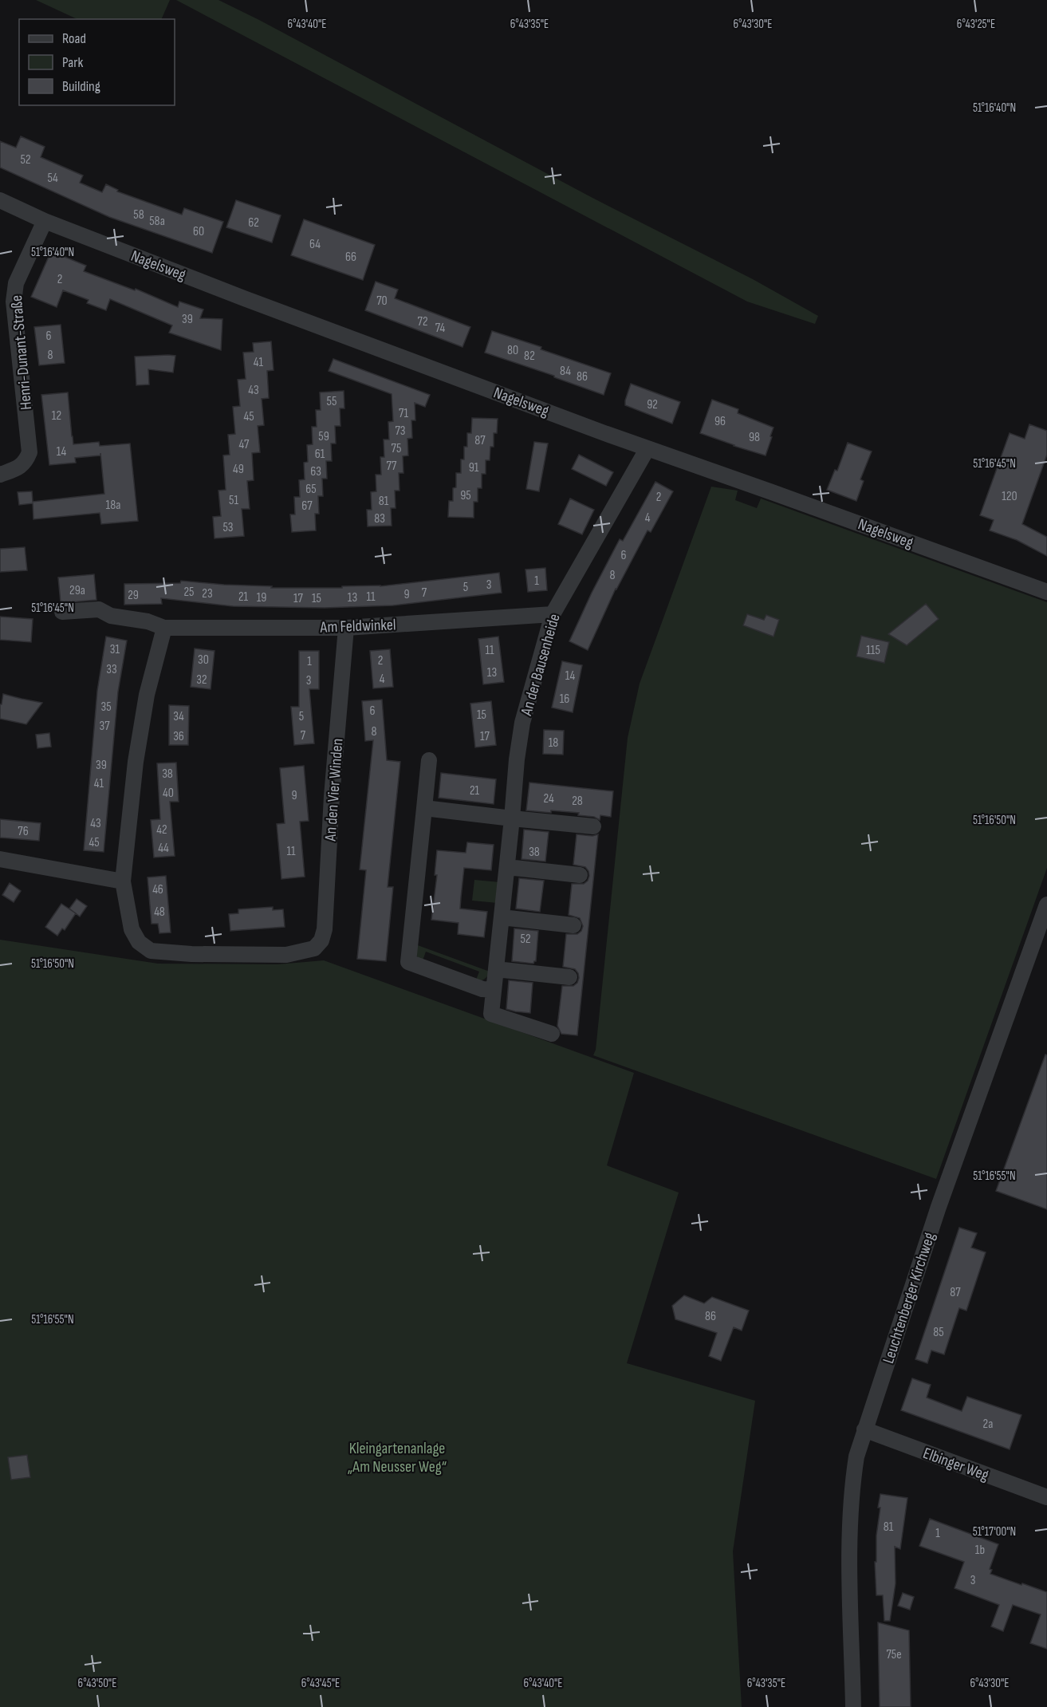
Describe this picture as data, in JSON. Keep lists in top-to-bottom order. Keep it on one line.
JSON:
{"streets":{"street":["Nagelsweg","Henri-Dunant-Straße","Am Feldwinkel","An der Bausenheide","An den Vier Winden","Leuchtenberger Kirchweg","Elbinger Weg"]},"crossings":[["Nagelsweg","Henri-Dunant-Straße"],["Nagelsweg","An der Bausenheide"],["Am Feldwinkel","An der Bausenheide"],["Am Feldwinkel","An den Vier Winden"],["Leuchtenberger Kirchweg","Elbinger Weg"]],"parks":["Kleingartenanlage „Am Neusser Weg“"],"house_numbers":["52","54","58","58a","62","60","64","66","2","70","39","72","74","6","80","8","82","41","84","86","43","55","92","71","12","45","96","73","59","98","87","47","75","14","61","77","91","49","63","65","95","120","2","51","81","18a","67","4","83","53","6","8","1","3","5","29a","25","7","23","9","29","21","11","19","13","17","15","31","11","115","30","2","1","33","13","14","4","32","3","16","35","6","15","34","5","37","8","7","36","17","18","39","38","41","21","40","9","24","28","43","42","76","45","44","11","38","46","48","52","87","86","85","2a","81","1","1b","3","75e"],"legend":["Road","Park","Building"],"coordinates":["6°43'40\"E","6°43'35\"E","6°43'30\"E","6°43'25\"E","51°16'40\"N","51°16'45\"N","51°16'50\"N","51°16'55\"N","51°17'00\"N","6°43'50\"E","6°43'45\"E"]}
